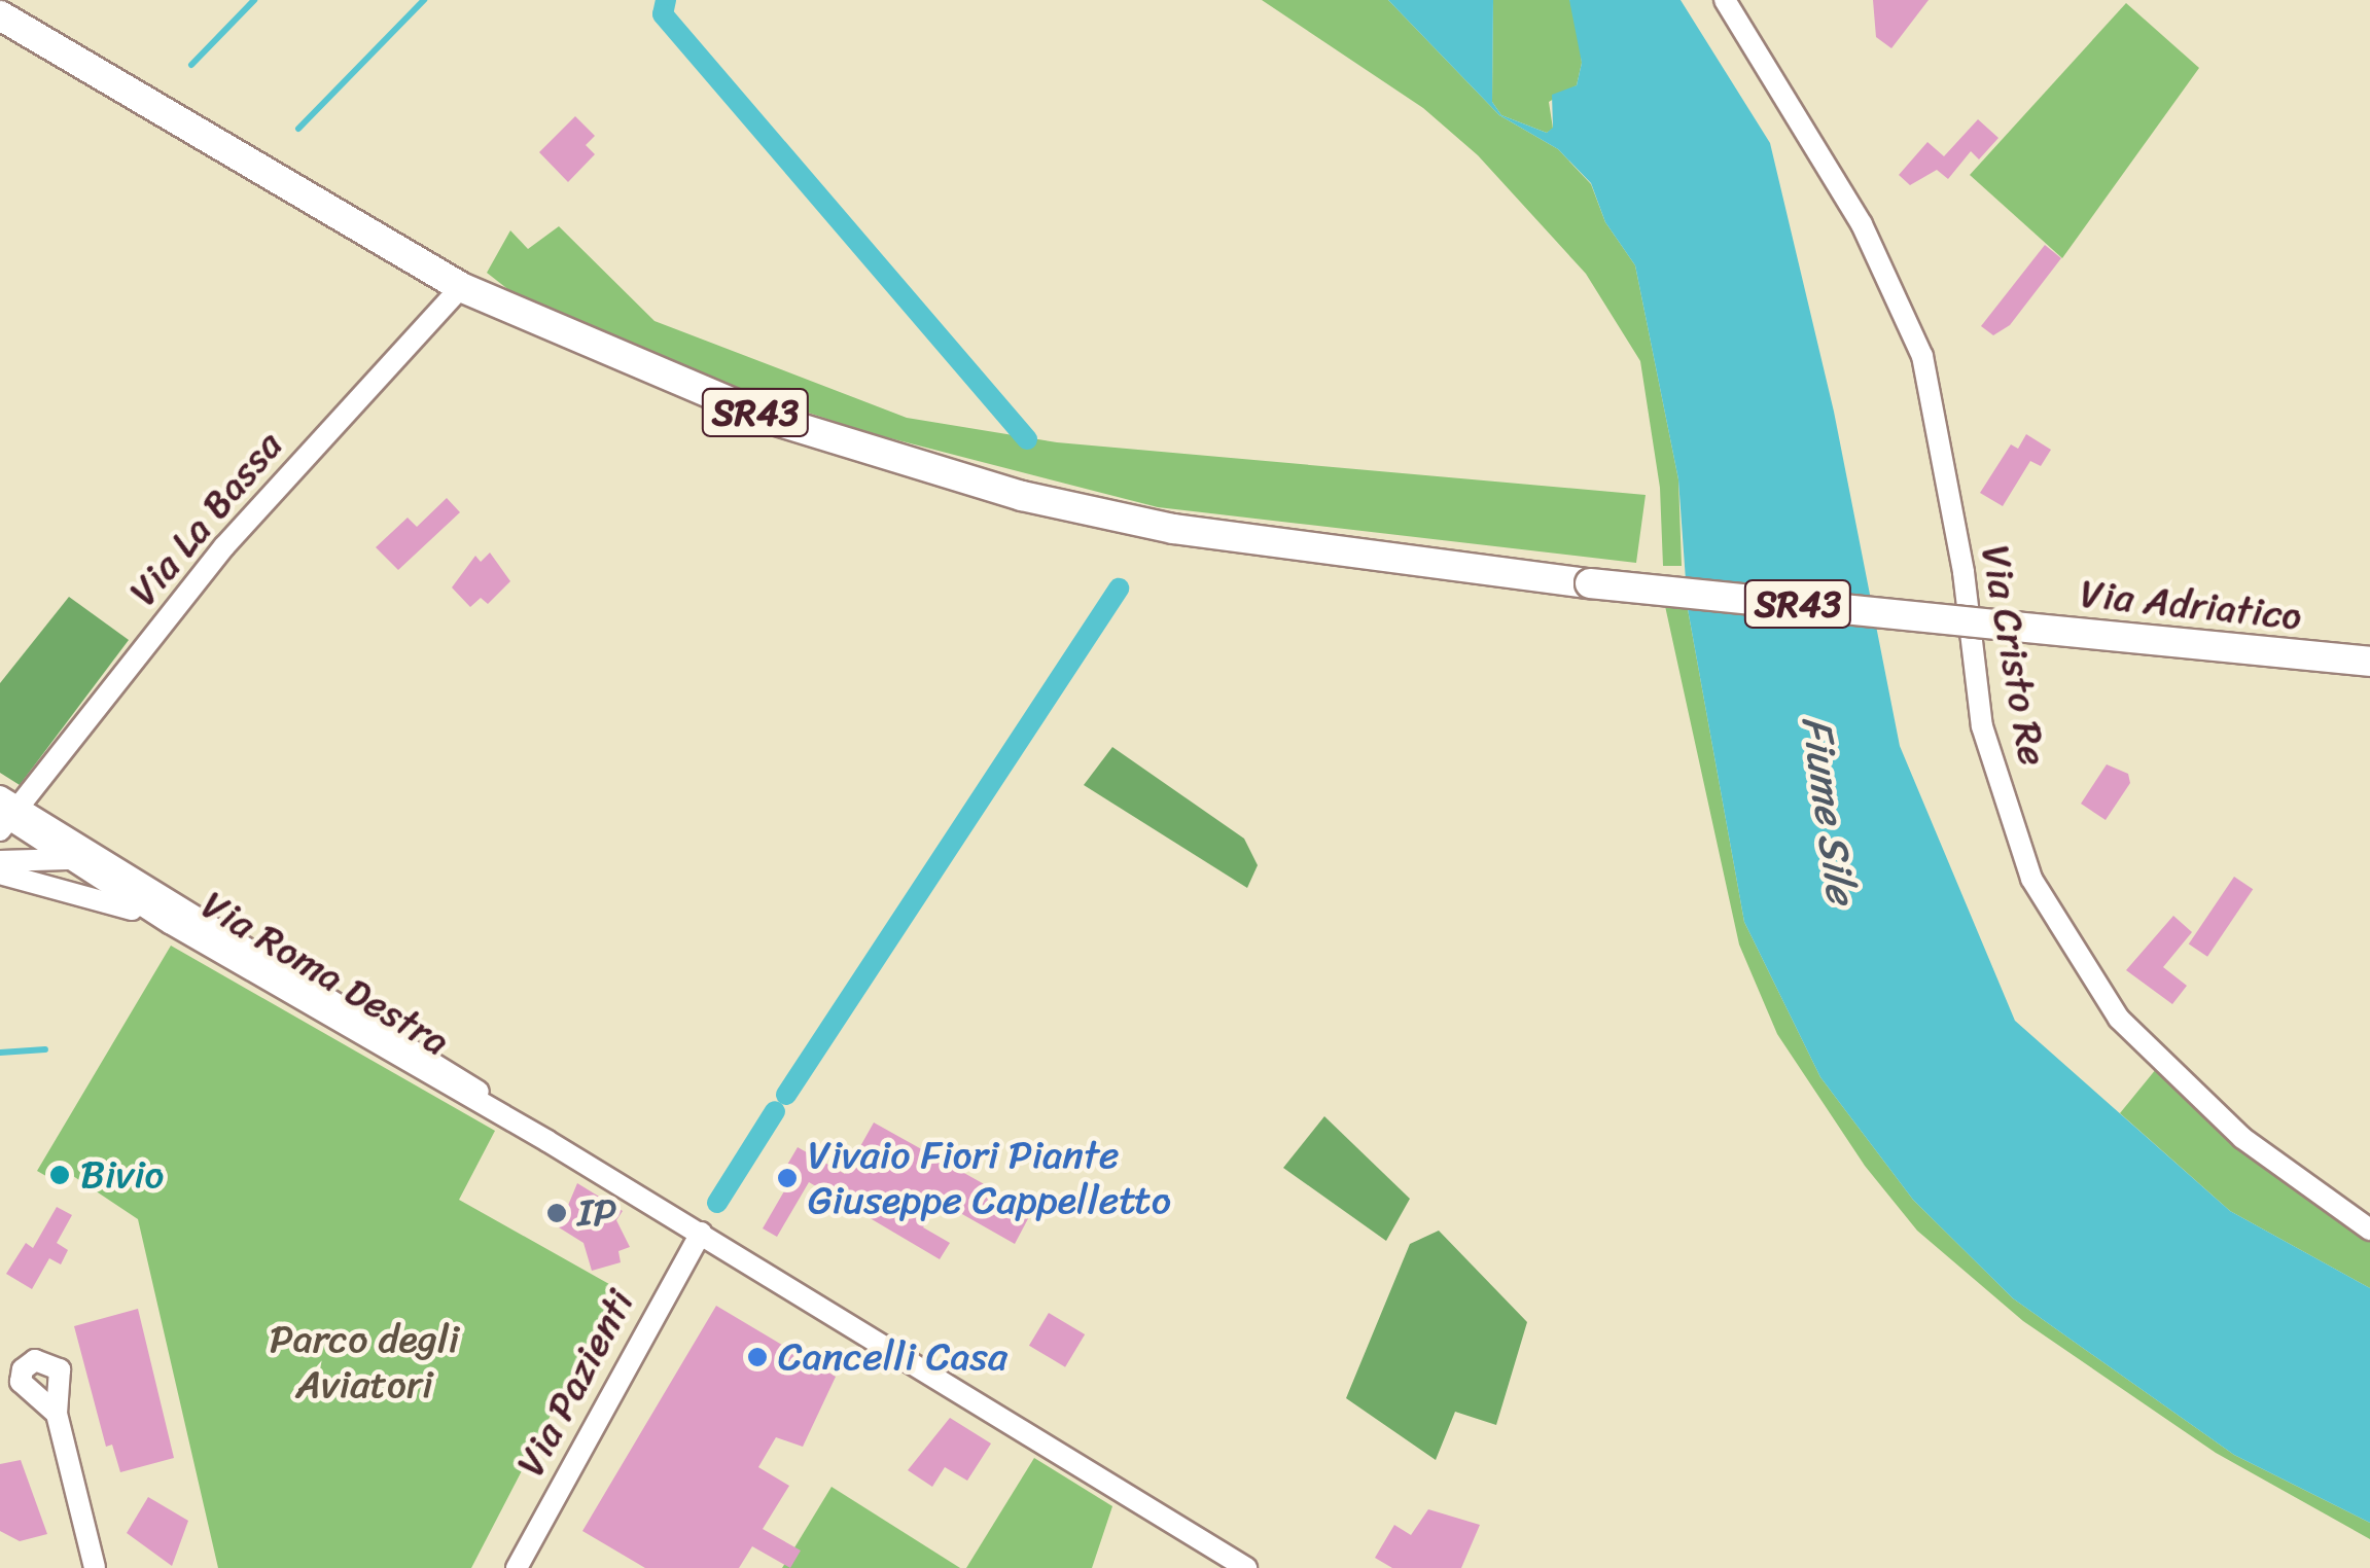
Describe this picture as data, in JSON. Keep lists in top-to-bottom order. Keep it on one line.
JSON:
{"streets":{"main road":["SR43","Via Adriatico"],"street":["Via La Bassa","Via Cristo Re","Via Roma Destra","Via Pazienti"]},"crossings":[["SR43","Via La Bassa"],["SR43","Via Adriatico"],["Via La Bassa","Via Adriatico"],["Via La Bassa","Via Roma Destra"],["Via Roma Destra","Via Pazienti"]],"water":["Fiume Sile"],"parks":["Parco degli Aviatori"],"places":["Bivio","Vivaio Fiori Piante Giuseppe Cappelletto","IP","Cancelli Casa"]}
